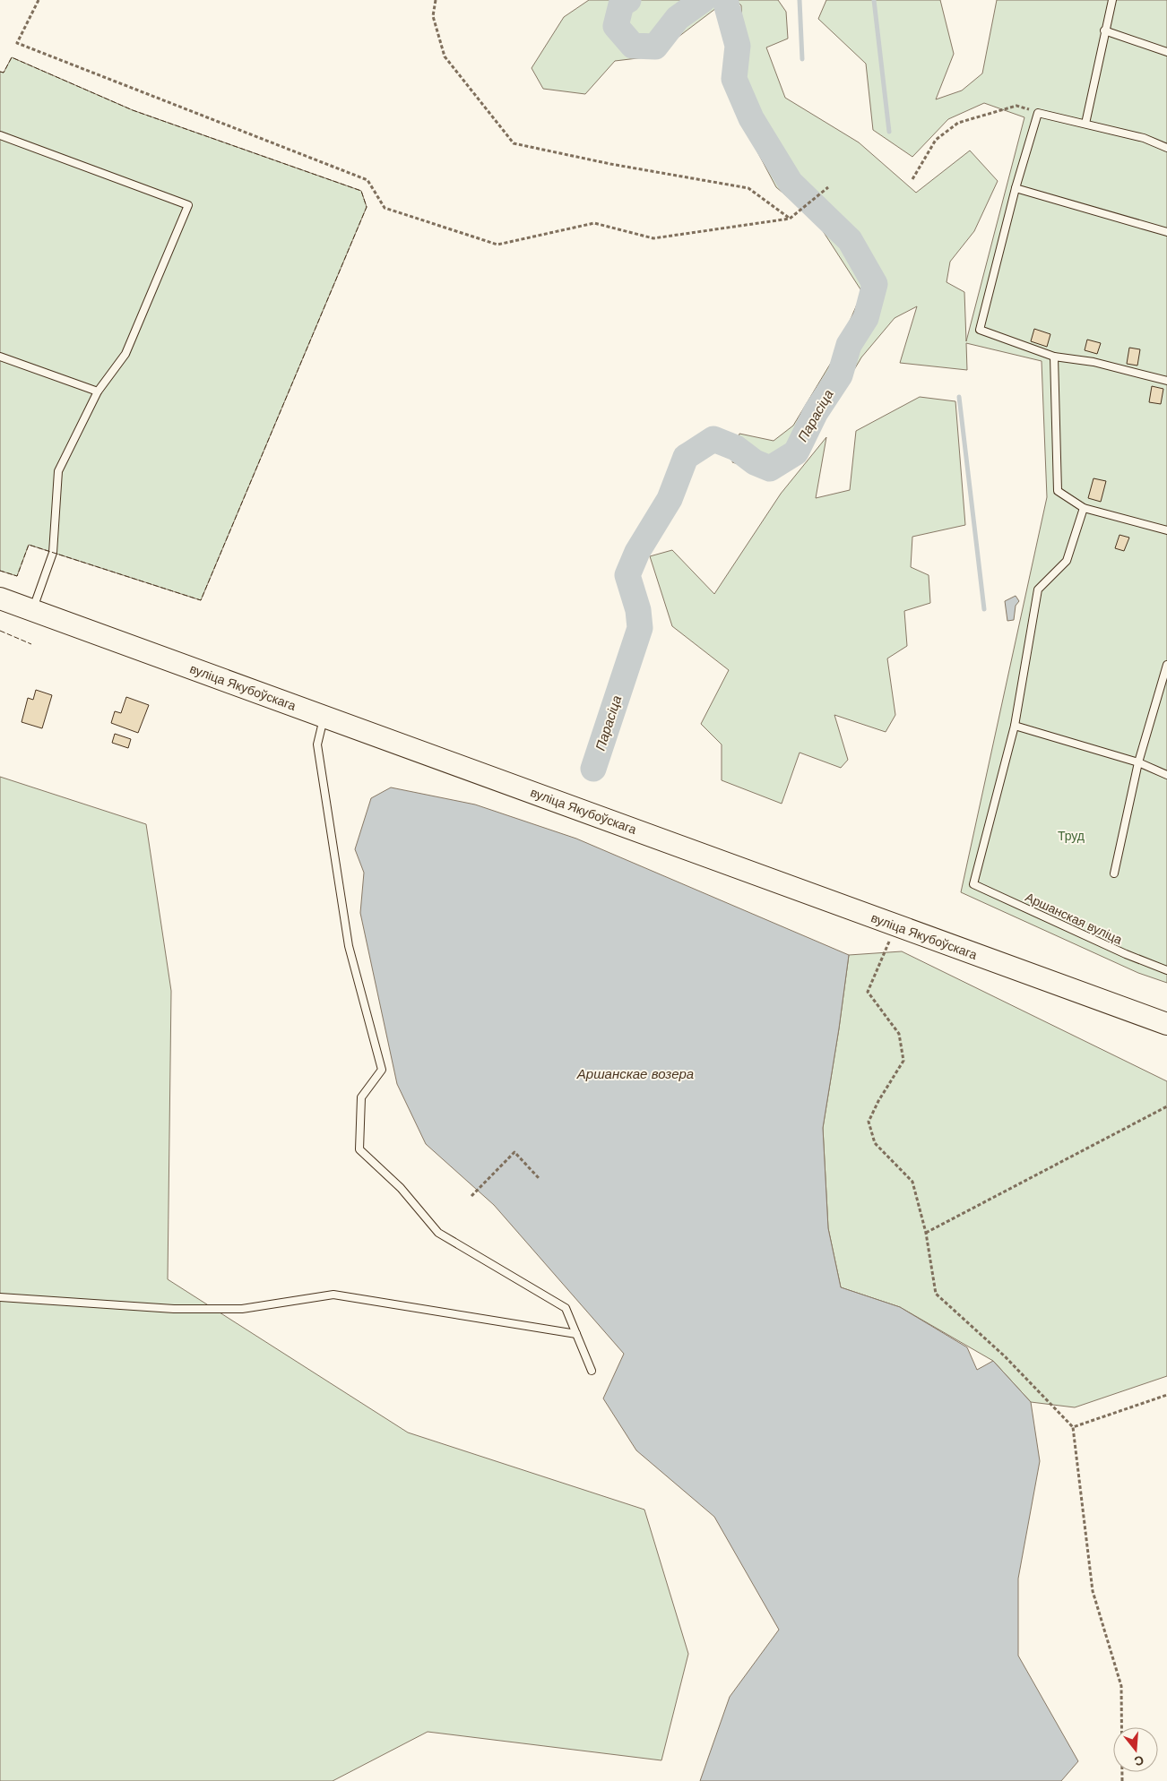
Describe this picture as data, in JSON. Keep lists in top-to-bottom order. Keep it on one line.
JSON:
{"streets":{"main road":["вуліца Якубоўскага"],"lane":["Аршанская вуліца"]},"water":["Парасіца","Аршанскае возера"],"parks":["Труд"],"north":"bottom"}
